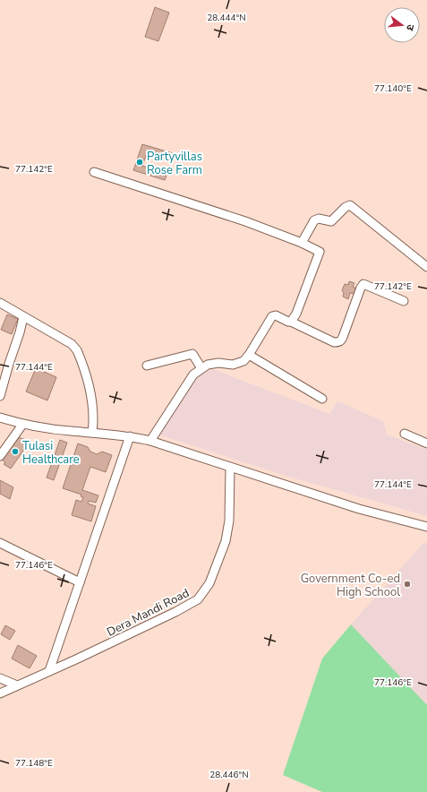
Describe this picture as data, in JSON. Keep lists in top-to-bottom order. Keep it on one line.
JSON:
{"streets":{"street":["Dera Mandi Road"]},"places":["Partyvillas Rose Farm","Tulasi Healthcare","Government Co-ed High School"],"north":"right","coordinates":["28.444°N","77.140°E","77.142°E","77.144°E","77.146°E","77.148°E","28.446°N"]}
